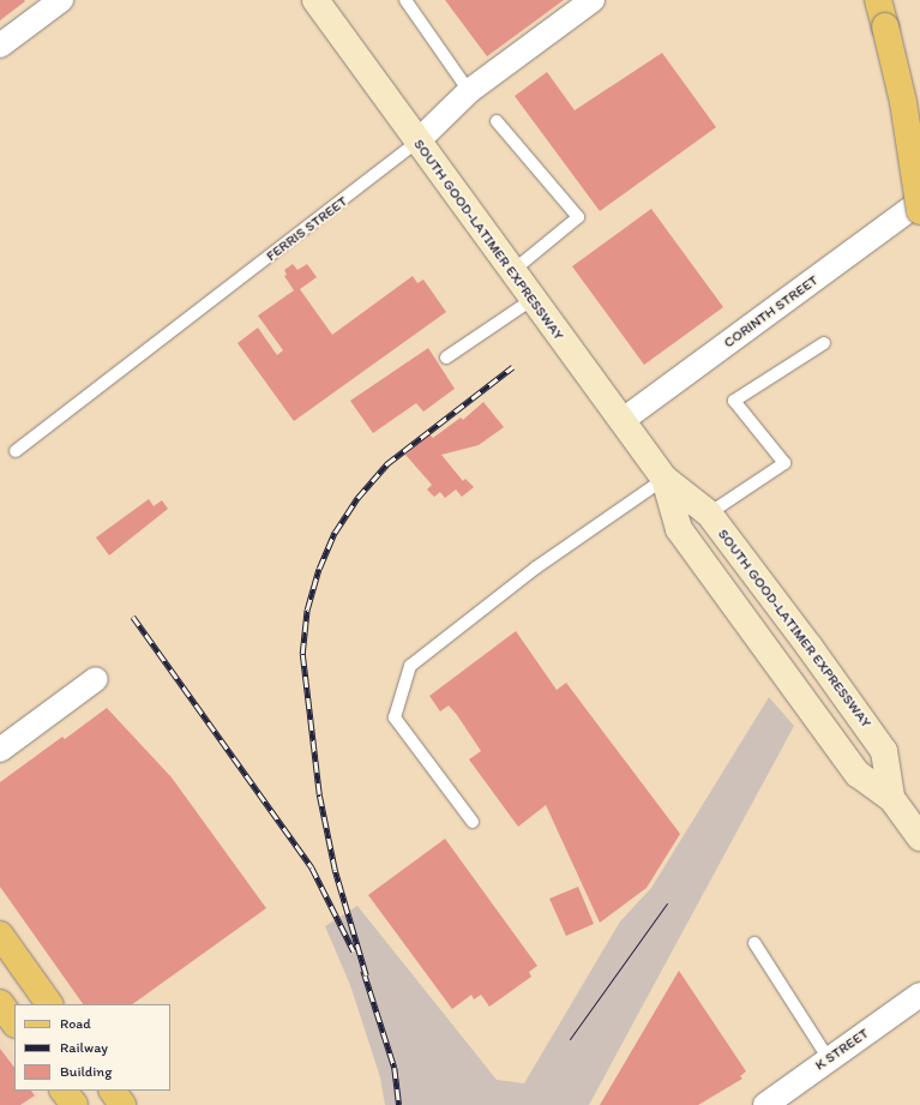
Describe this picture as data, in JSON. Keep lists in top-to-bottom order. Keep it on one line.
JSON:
{"streets":{"main road":["SOUTH GOOD-LATIMER EXPRESSWAY"],"street":["FERRIS STREET","CORINTH STREET","K STREET"]},"crossings":[["FERRIS STREET","SOUTH GOOD-LATIMER EXPRESSWAY"],["SOUTH GOOD-LATIMER EXPRESSWAY","CORINTH STREET"]],"legend":["Road","Railway","Building"]}
